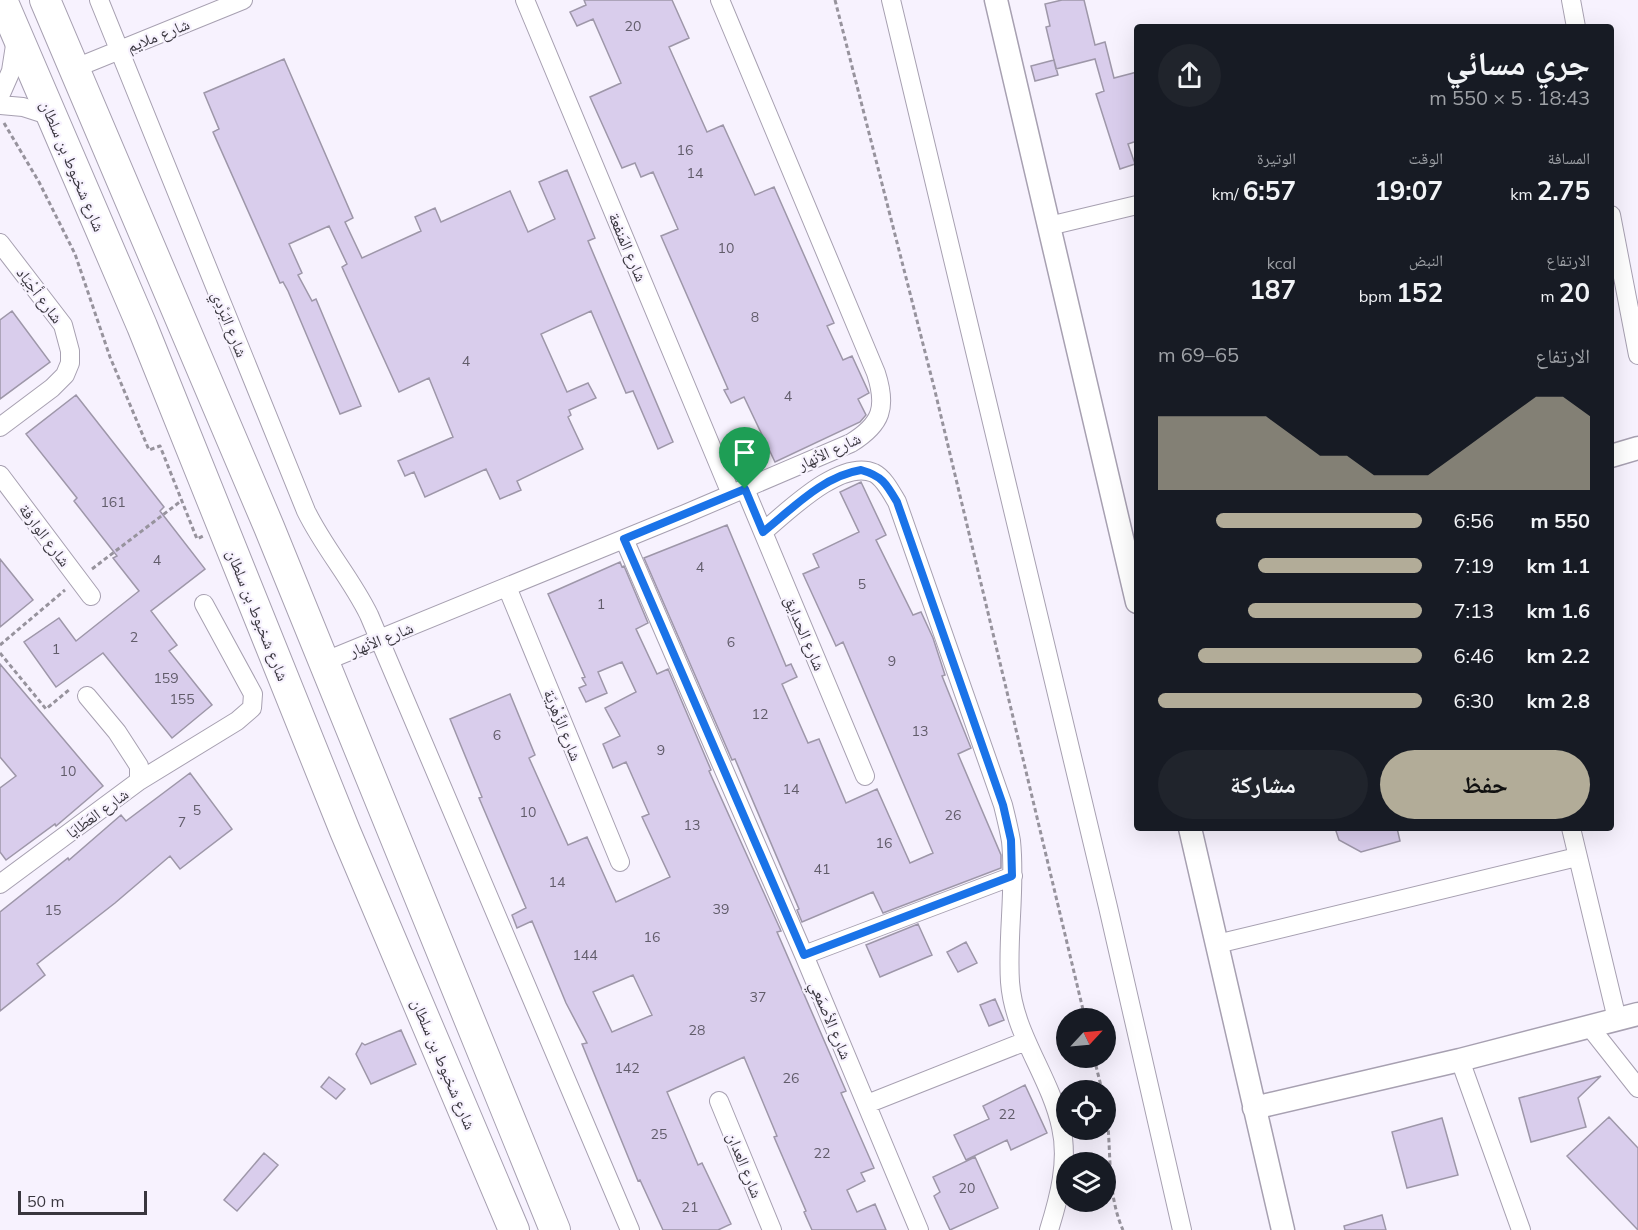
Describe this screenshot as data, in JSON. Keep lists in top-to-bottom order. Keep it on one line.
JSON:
{"streets":{"main road":["شارع شخبوط بن سلطان"],"street":["شارع ملايم","شارع المَنفعة","شارع أجْيَاد","شارع البَرْدِي","شارع الأنهار","شارع الوارفة","شارع الحدايق","شارع الزَّهْريّة","شارع العَطَايَا","شارع الأصمَعِي","شارع العدان"]},"crossings":[["شارع ملايم","شارع البَرْدِي"],["شارع المَنفعة","شارع الأنهار"],["شارع المَنفعة","شارع الحدايق"],["شارع البَرْدِي","شارع الأنهار"],["شارع الأنهار","شارع الحدايق"],["شارع الأنهار","شارع الزَّهْريّة"],["شارع الأنهار","شارع الأصمَعِي"]],"house_numbers":["20","16","14","10","8","4","4","161","4","4","5","1","2","6","1","9","159","155","12","13","6","9","10","14","5","10","26","7","13","16","41","14","39","15","16","144","37","28","142","26","22","25","22","20","21"],"scale_bar":"50 m","north":"top right","page":{"heading":["جري مسائي","18:43 · 5 × 550 m"],"stats":[["المسافة","2.75 km"],["الوقت","19:07"],["الوتيرة","6:57 /km"],["الارتفاع","20 m"],["النبض","152 bpm"],["kcal","187"]],"chart":["الارتفاع","65–69 m"],"list":[{"name":"550 m","note":"6:56"},{"name":"1.1 km","note":"7:19"},{"name":"1.6 km","note":"7:13"},{"name":"2.2 km","note":"6:46"},{"name":"2.8 km","note":"6:30"}],"buttons":["حفظ","مشاركة"],"scale":"50 m"}}
